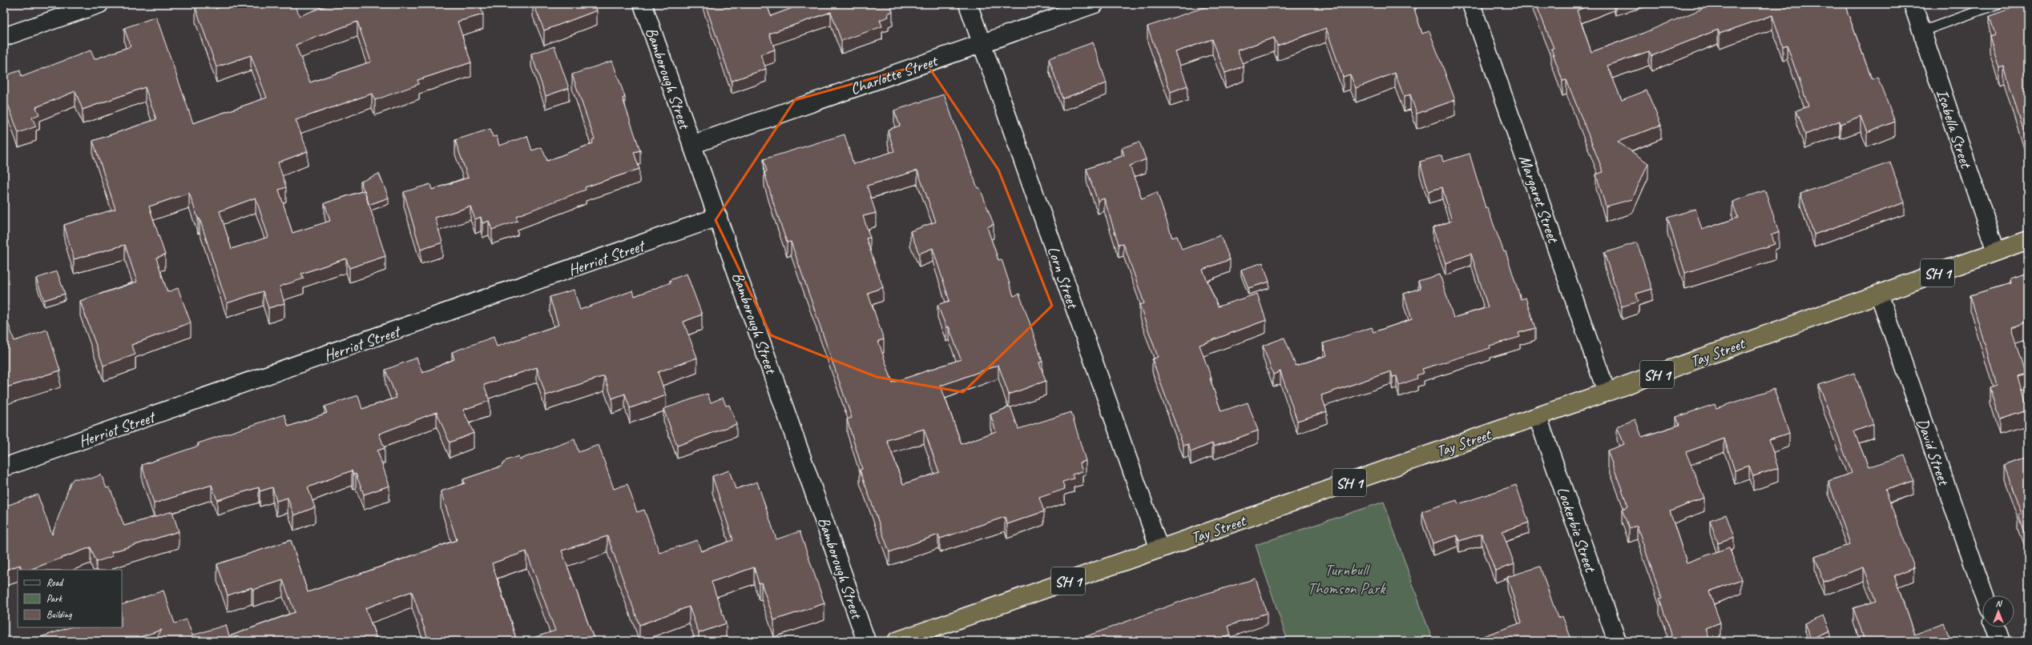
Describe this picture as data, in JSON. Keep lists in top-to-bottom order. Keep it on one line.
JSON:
{"streets":{"highway":["SH 1","Tay Street"],"street":["Charlotte Street","Bamborough Street","Isabella Street","Margaret Street","Herriot Street","Lorn Street","David Street","Lockerbie Street"]},"crossings":[["Charlotte Street","Bamborough Street"],["Charlotte Street","Lorn Street"],["Bamborough Street","Herriot Street"],["Isabella Street","Tay Street"],["Margaret Street","Tay Street"],["Lorn Street","Tay Street"],["Tay Street","David Street"],["Tay Street","Lockerbie Street"]],"parks":["Turnbull Thomson Park"],"legend":["Road","Park","Building"],"north":"top"}
